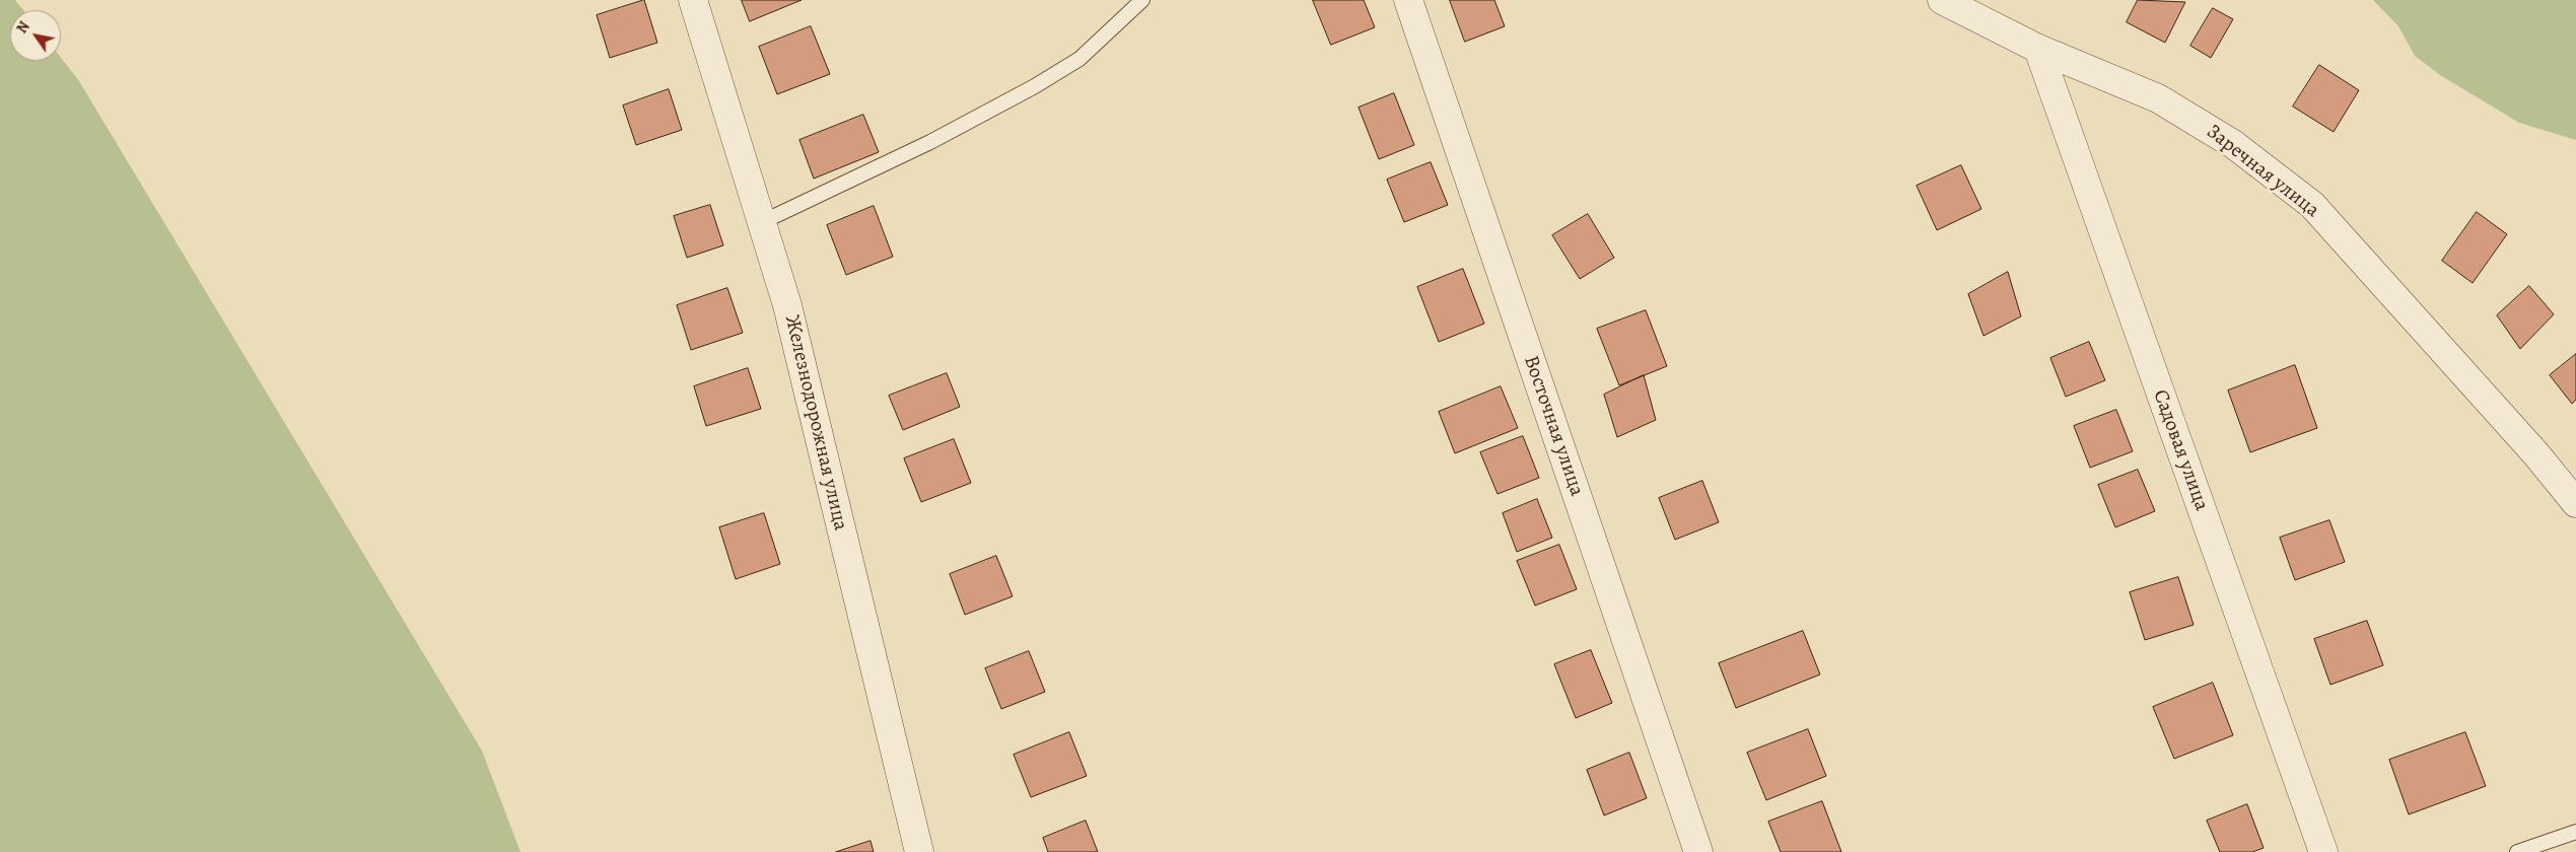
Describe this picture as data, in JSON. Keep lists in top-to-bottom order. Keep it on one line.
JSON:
{"streets":{"street":["Заречная улица","Железнодорожная улица","Восточная улица","Садовая улица"]},"crossings":[["Заречная улица","Садовая улица"]],"north":"top left"}
